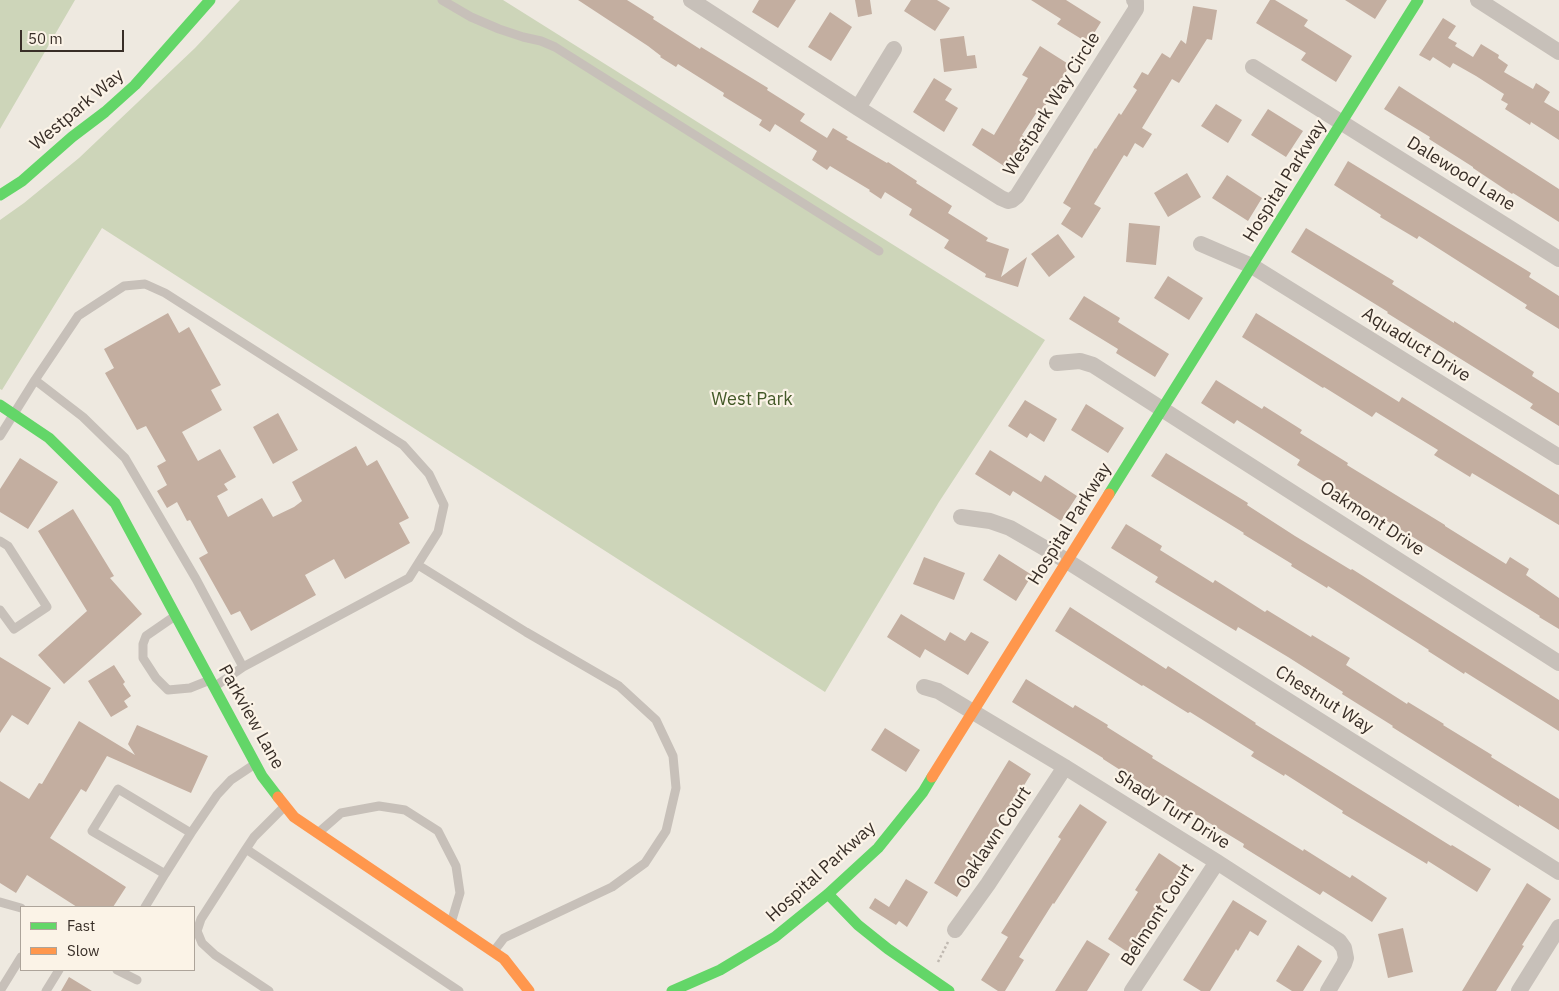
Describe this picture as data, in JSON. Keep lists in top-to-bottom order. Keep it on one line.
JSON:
{"streets":{"street":["Westpark Way Circle","Westpark Way","Dalewood Lane","Hospital Parkway","Aquaduct Drive","Oakmont Drive","Chestnut Way","Parkview Lane","Shady Turf Drive","Oaklawn Court","Belmont Court"]},"crossings":[["Dalewood Lane","Hospital Parkway"],["Hospital Parkway","Aquaduct Drive"],["Hospital Parkway","Oakmont Drive"],["Hospital Parkway","Chestnut Way"],["Hospital Parkway","Shady Turf Drive"],["Shady Turf Drive","Oaklawn Court"],["Shady Turf Drive","Belmont Court"]],"parks":["West Park"],"legend":["Fast","Slow"],"scale_bar":"50 m"}
